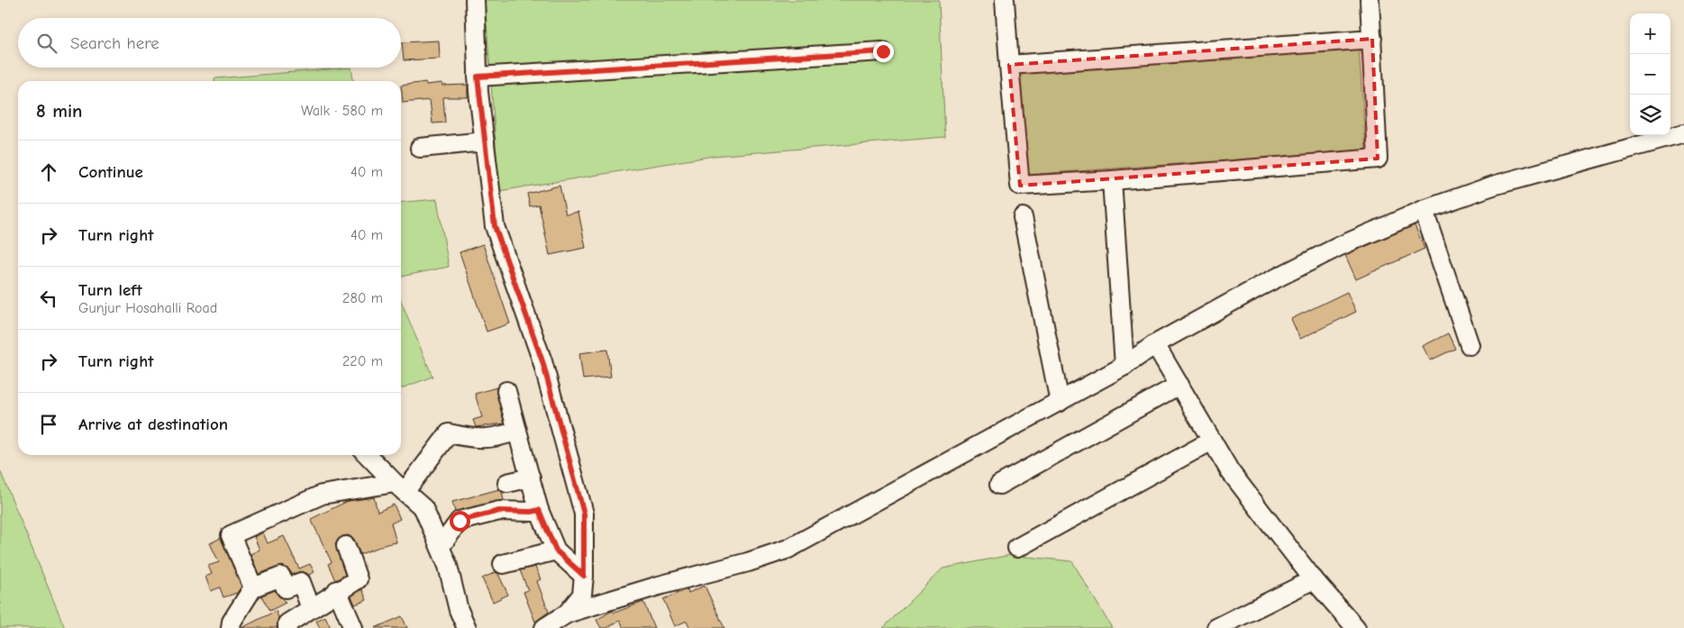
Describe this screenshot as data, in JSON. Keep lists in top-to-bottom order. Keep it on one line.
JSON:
{"page":{"map_buttons":["+","−"],"search":"Search here","heading":["8 min","Walk · 580 m"],"list":[["Continue","40 m"],["Turn right","40 m"],["Turn left","Gunjur Hosahalli Road","280 m"],["Turn right","220 m"],"Arrive at destination"]}}
